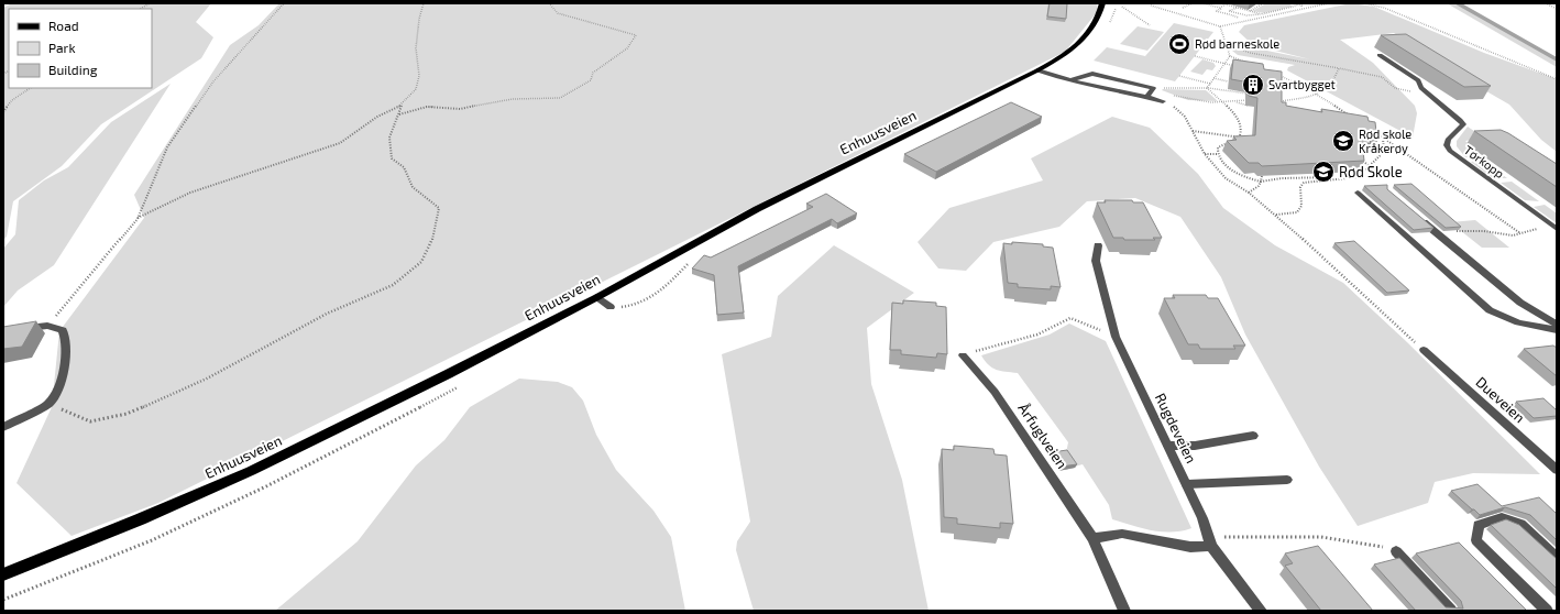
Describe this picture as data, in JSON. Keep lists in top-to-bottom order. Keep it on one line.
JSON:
{"streets":{"main road":["Enhuusveien"],"street":["Tørkopp","Dueveien","Rugdeveien","Årfuglveien"]},"places":{"sports":["Rød barneskole"],"building":["Svartbygget"],"school or university":["Rød skole Kråkerøy","Rød Skole"]},"legend":["Road","Park","Building"]}
